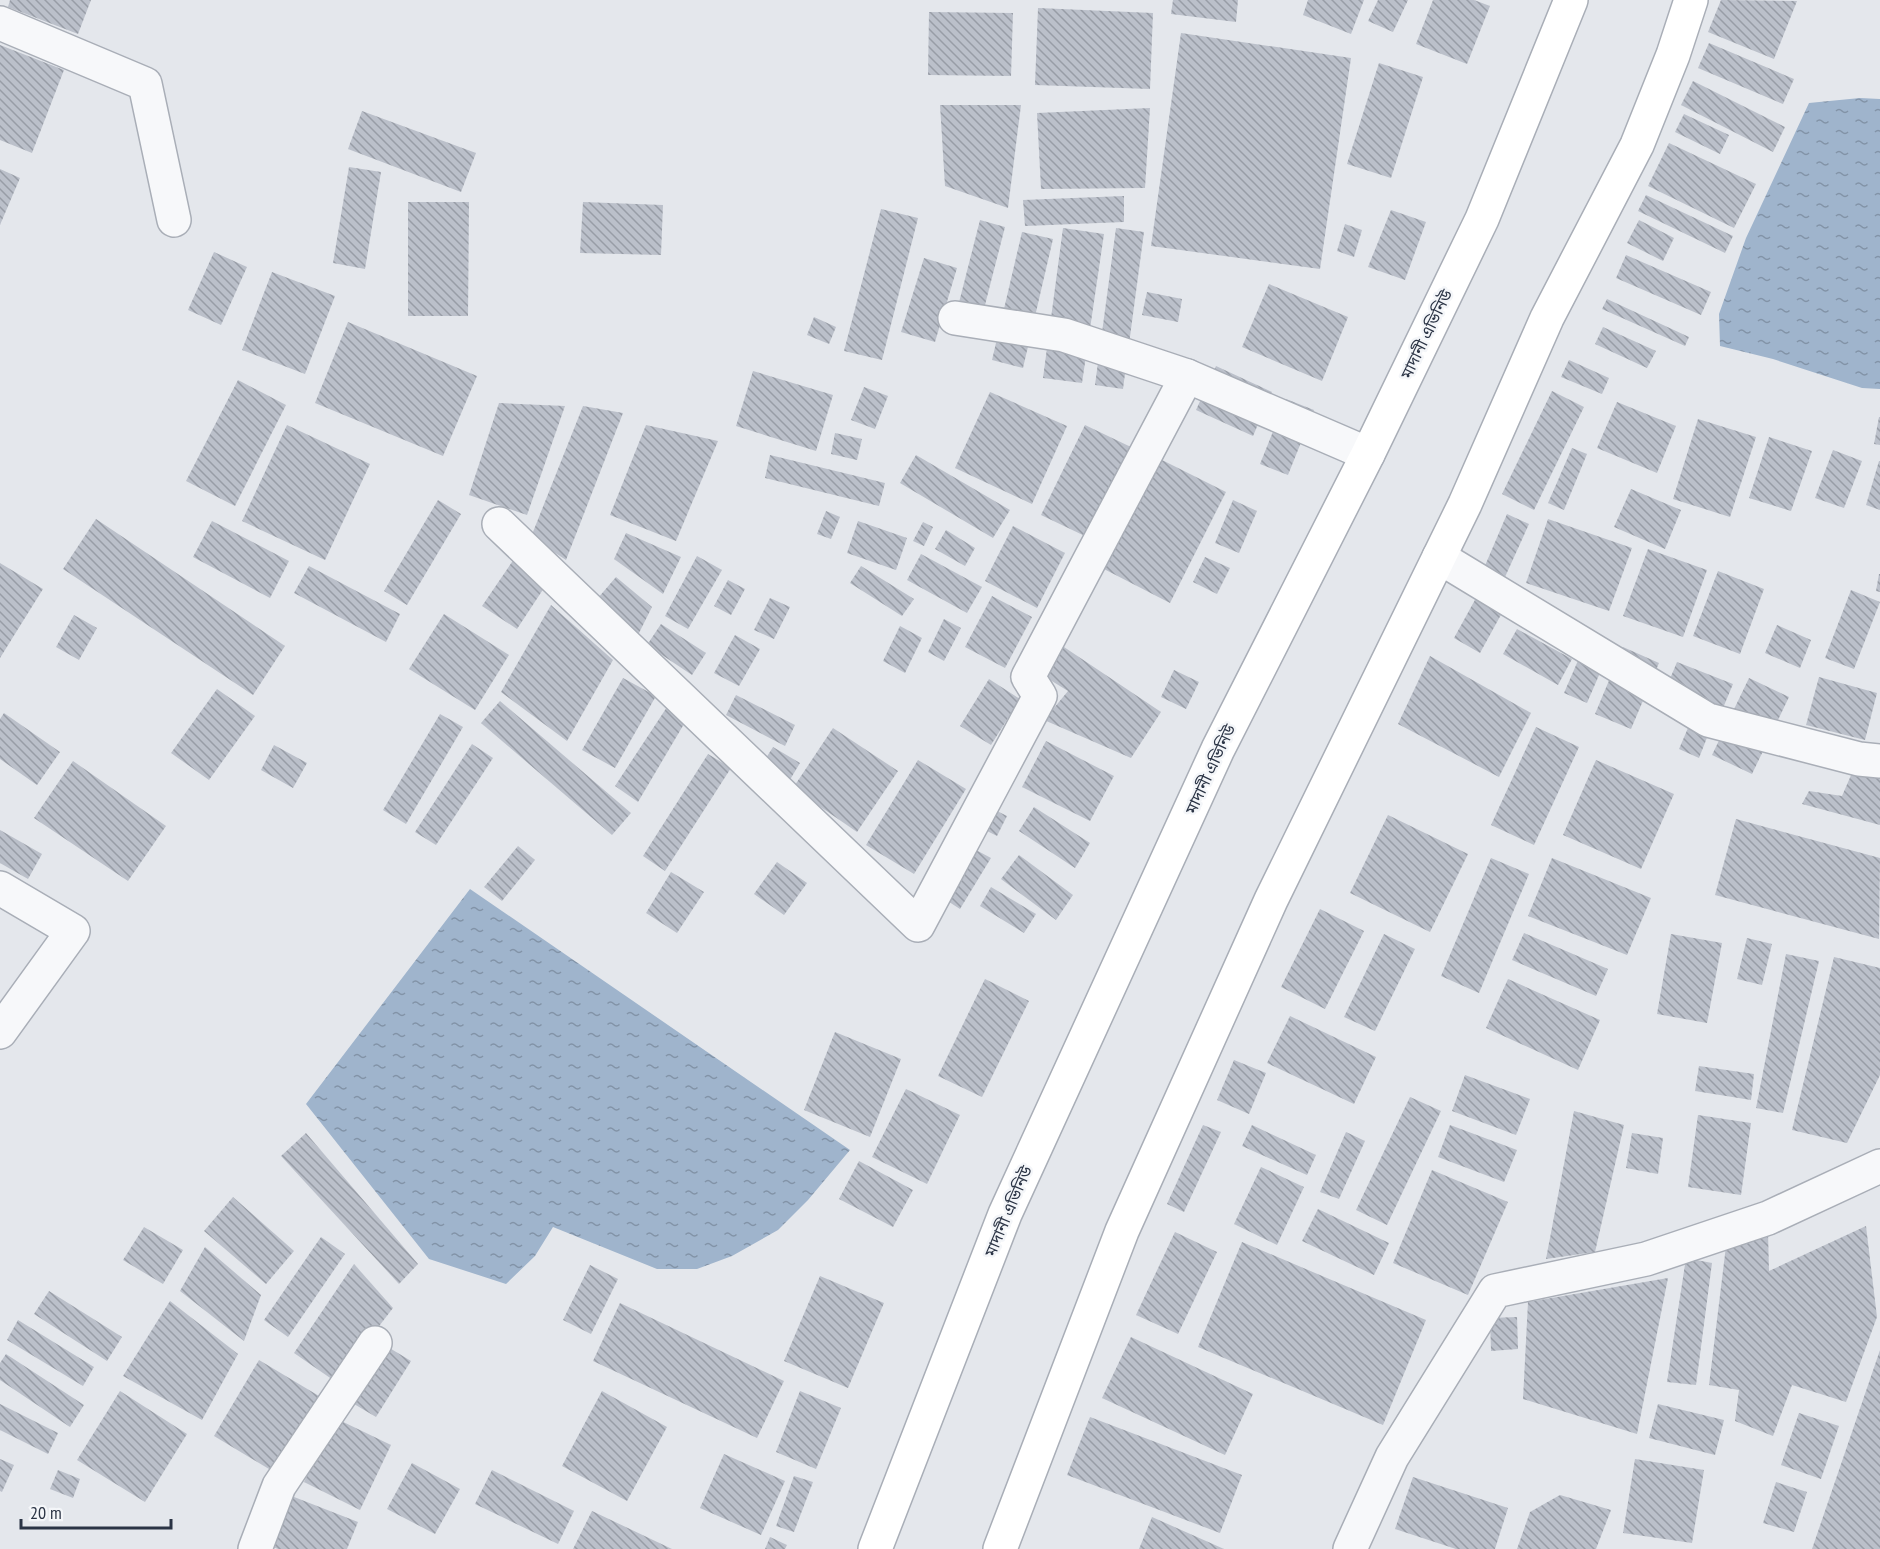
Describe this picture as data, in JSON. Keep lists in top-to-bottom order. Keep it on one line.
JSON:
{"streets":{"main road":["মাদানী এভিনিউ"]},"scale_bar":"20 m"}
